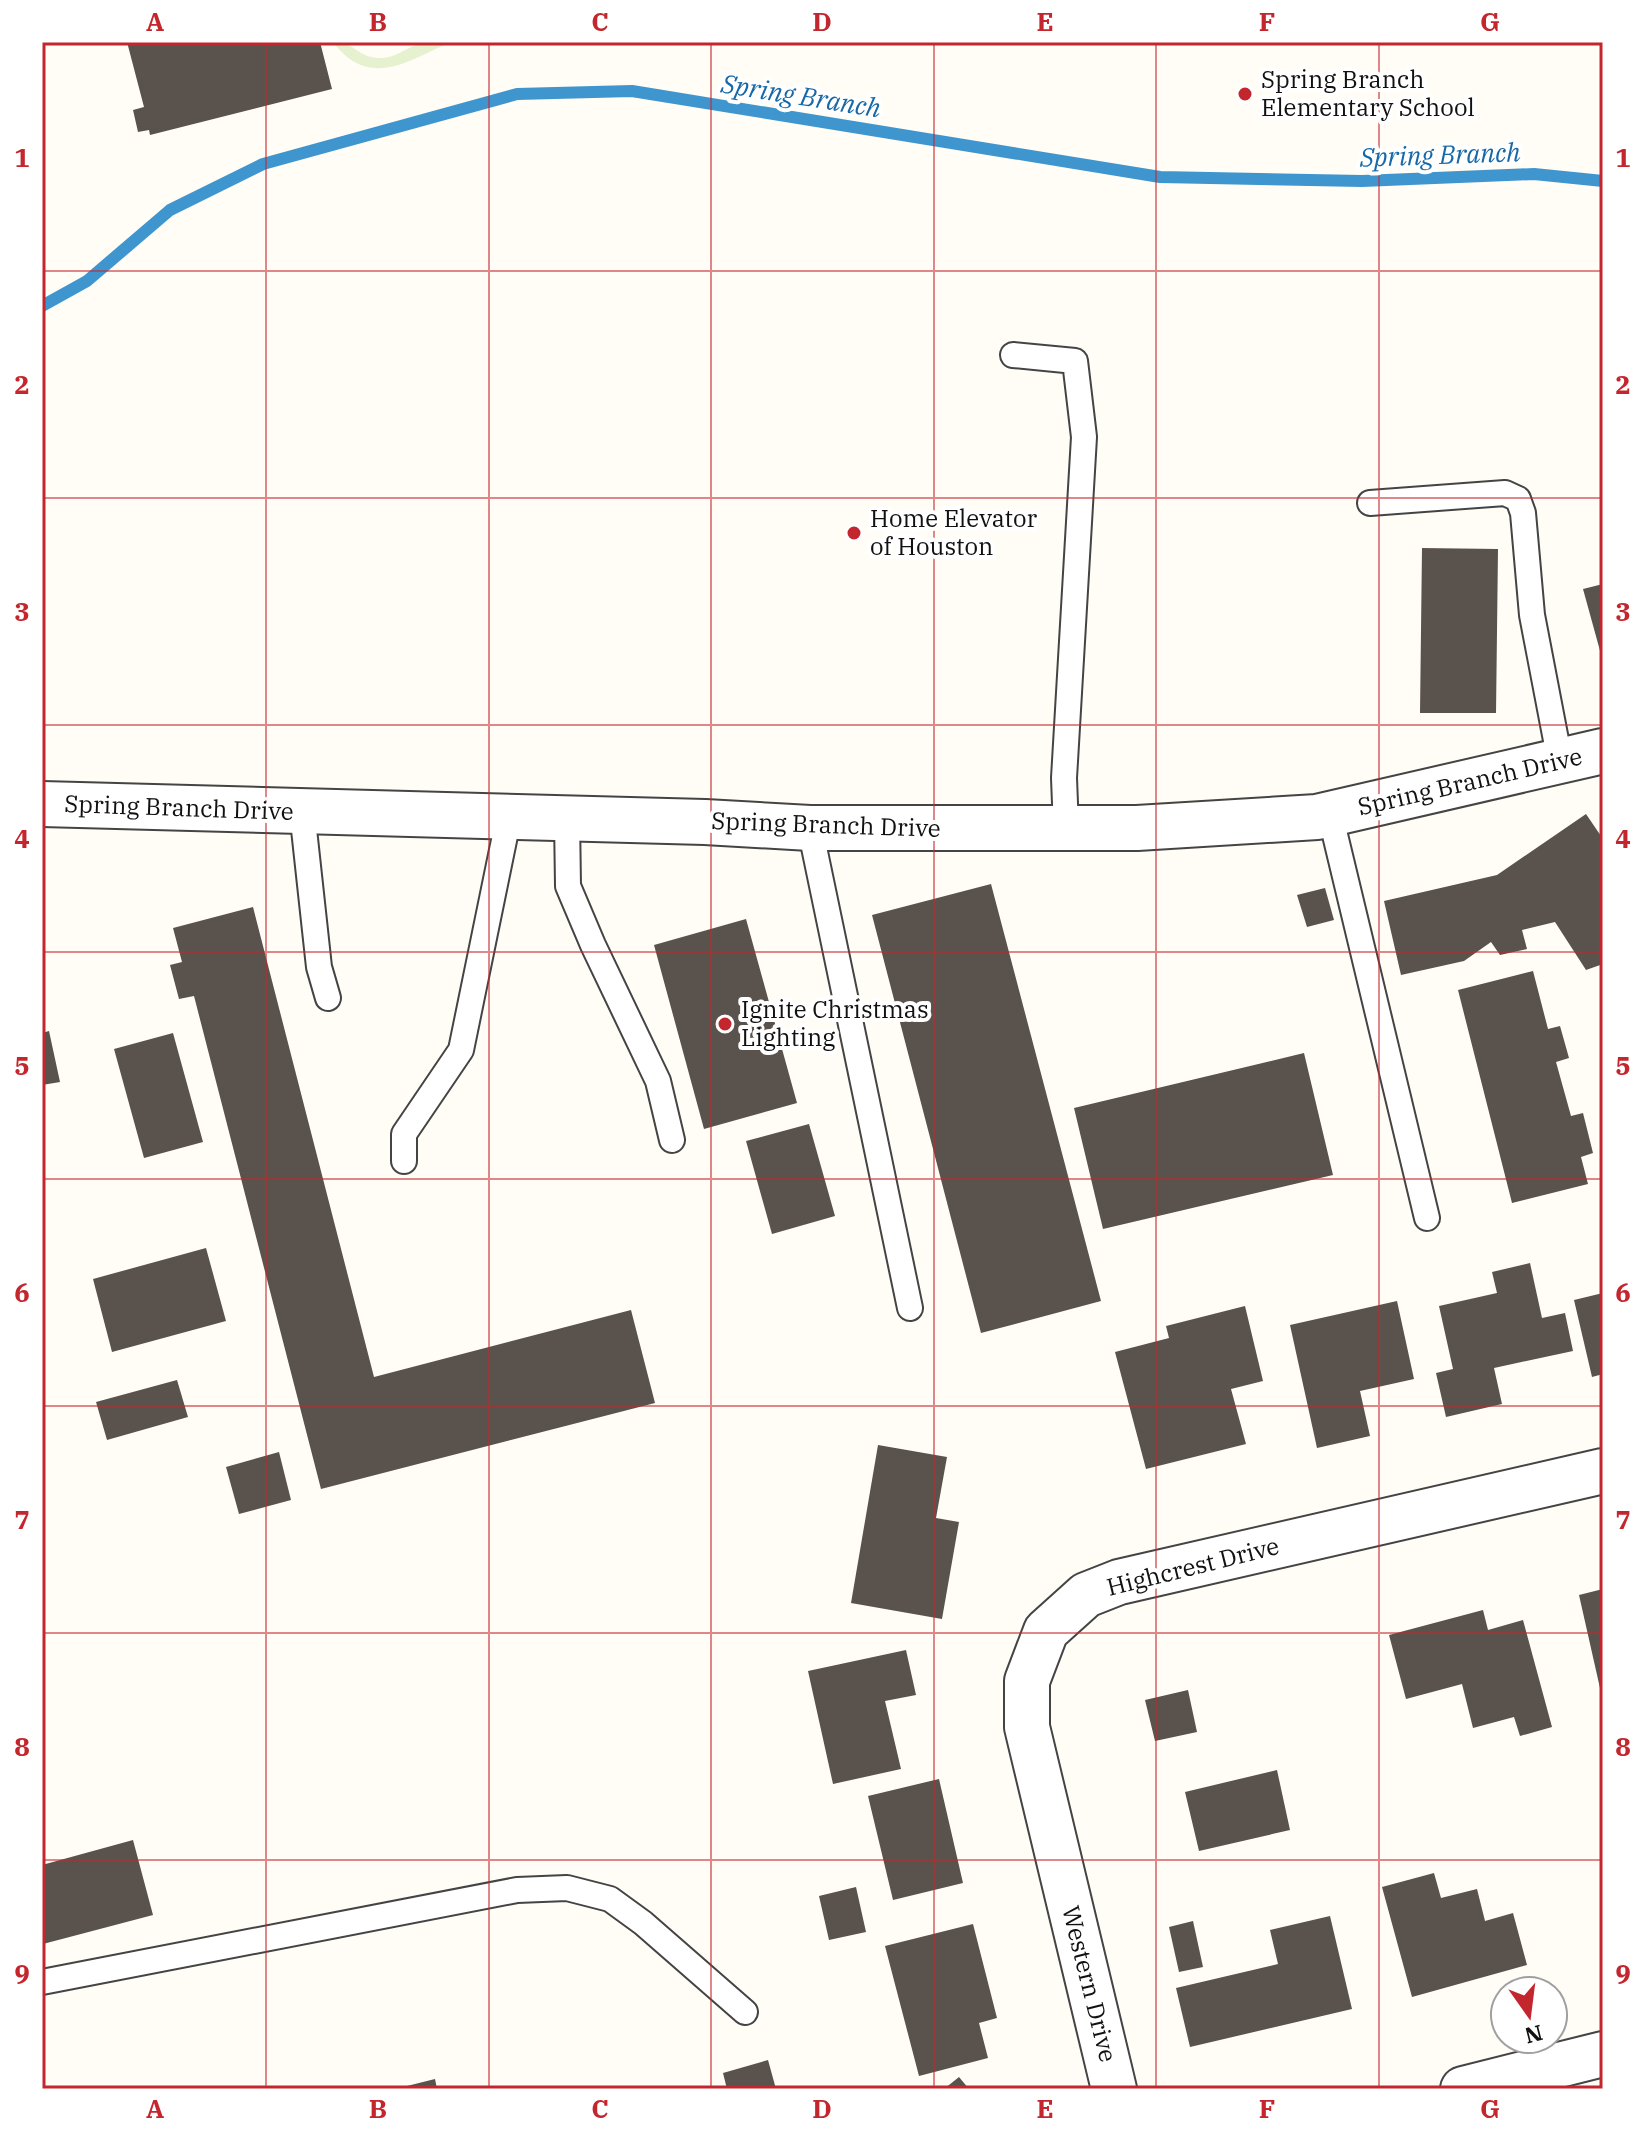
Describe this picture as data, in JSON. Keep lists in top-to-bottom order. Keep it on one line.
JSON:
{"streets":{"street":["Spring Branch Drive","Highcrest Drive","Western Drive"]},"crossings":[["Highcrest Drive","Western Drive"]],"water":["Spring Branch"],"places":["Spring Branch Elementary School","Home Elevator of Houston","Ignite Christmas Lighting"],"north":"bottom","grid":{"columns":["A","B","C","D","E","F","G"],"rows":["1","2","3","4","5","6","7","8","9"]}}
